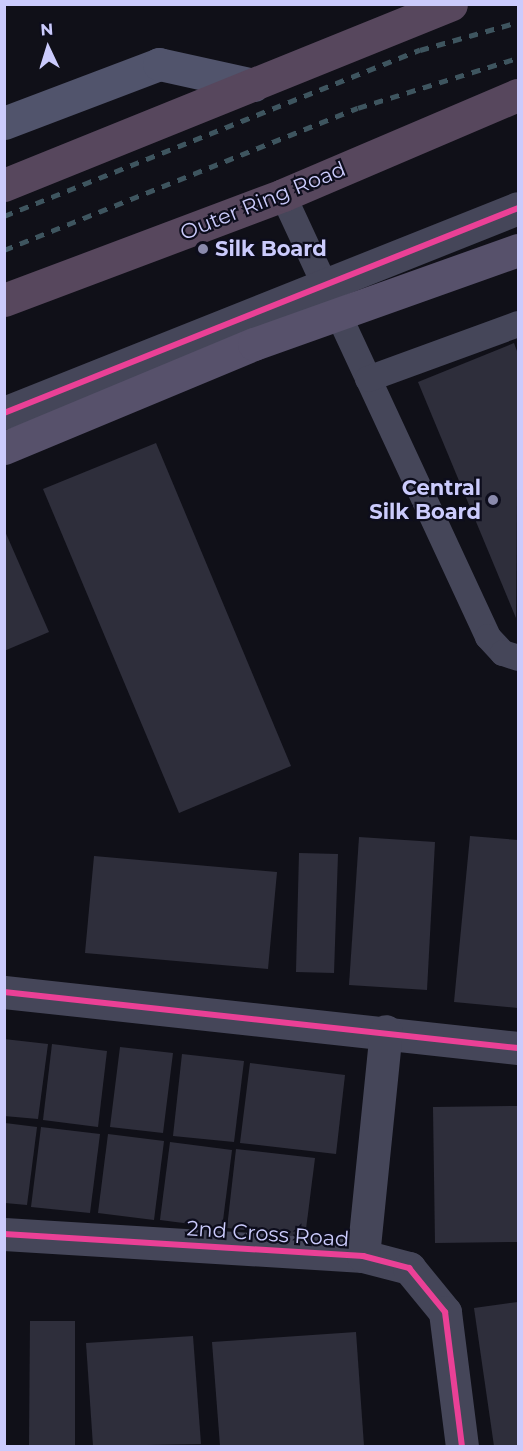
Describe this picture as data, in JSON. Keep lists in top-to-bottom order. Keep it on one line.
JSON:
{"streets":{"highway":["Outer Ring Road"],"street":["2nd Cross Road"]},"places":["Silk Board","Central Silk Board"],"north":"top"}
